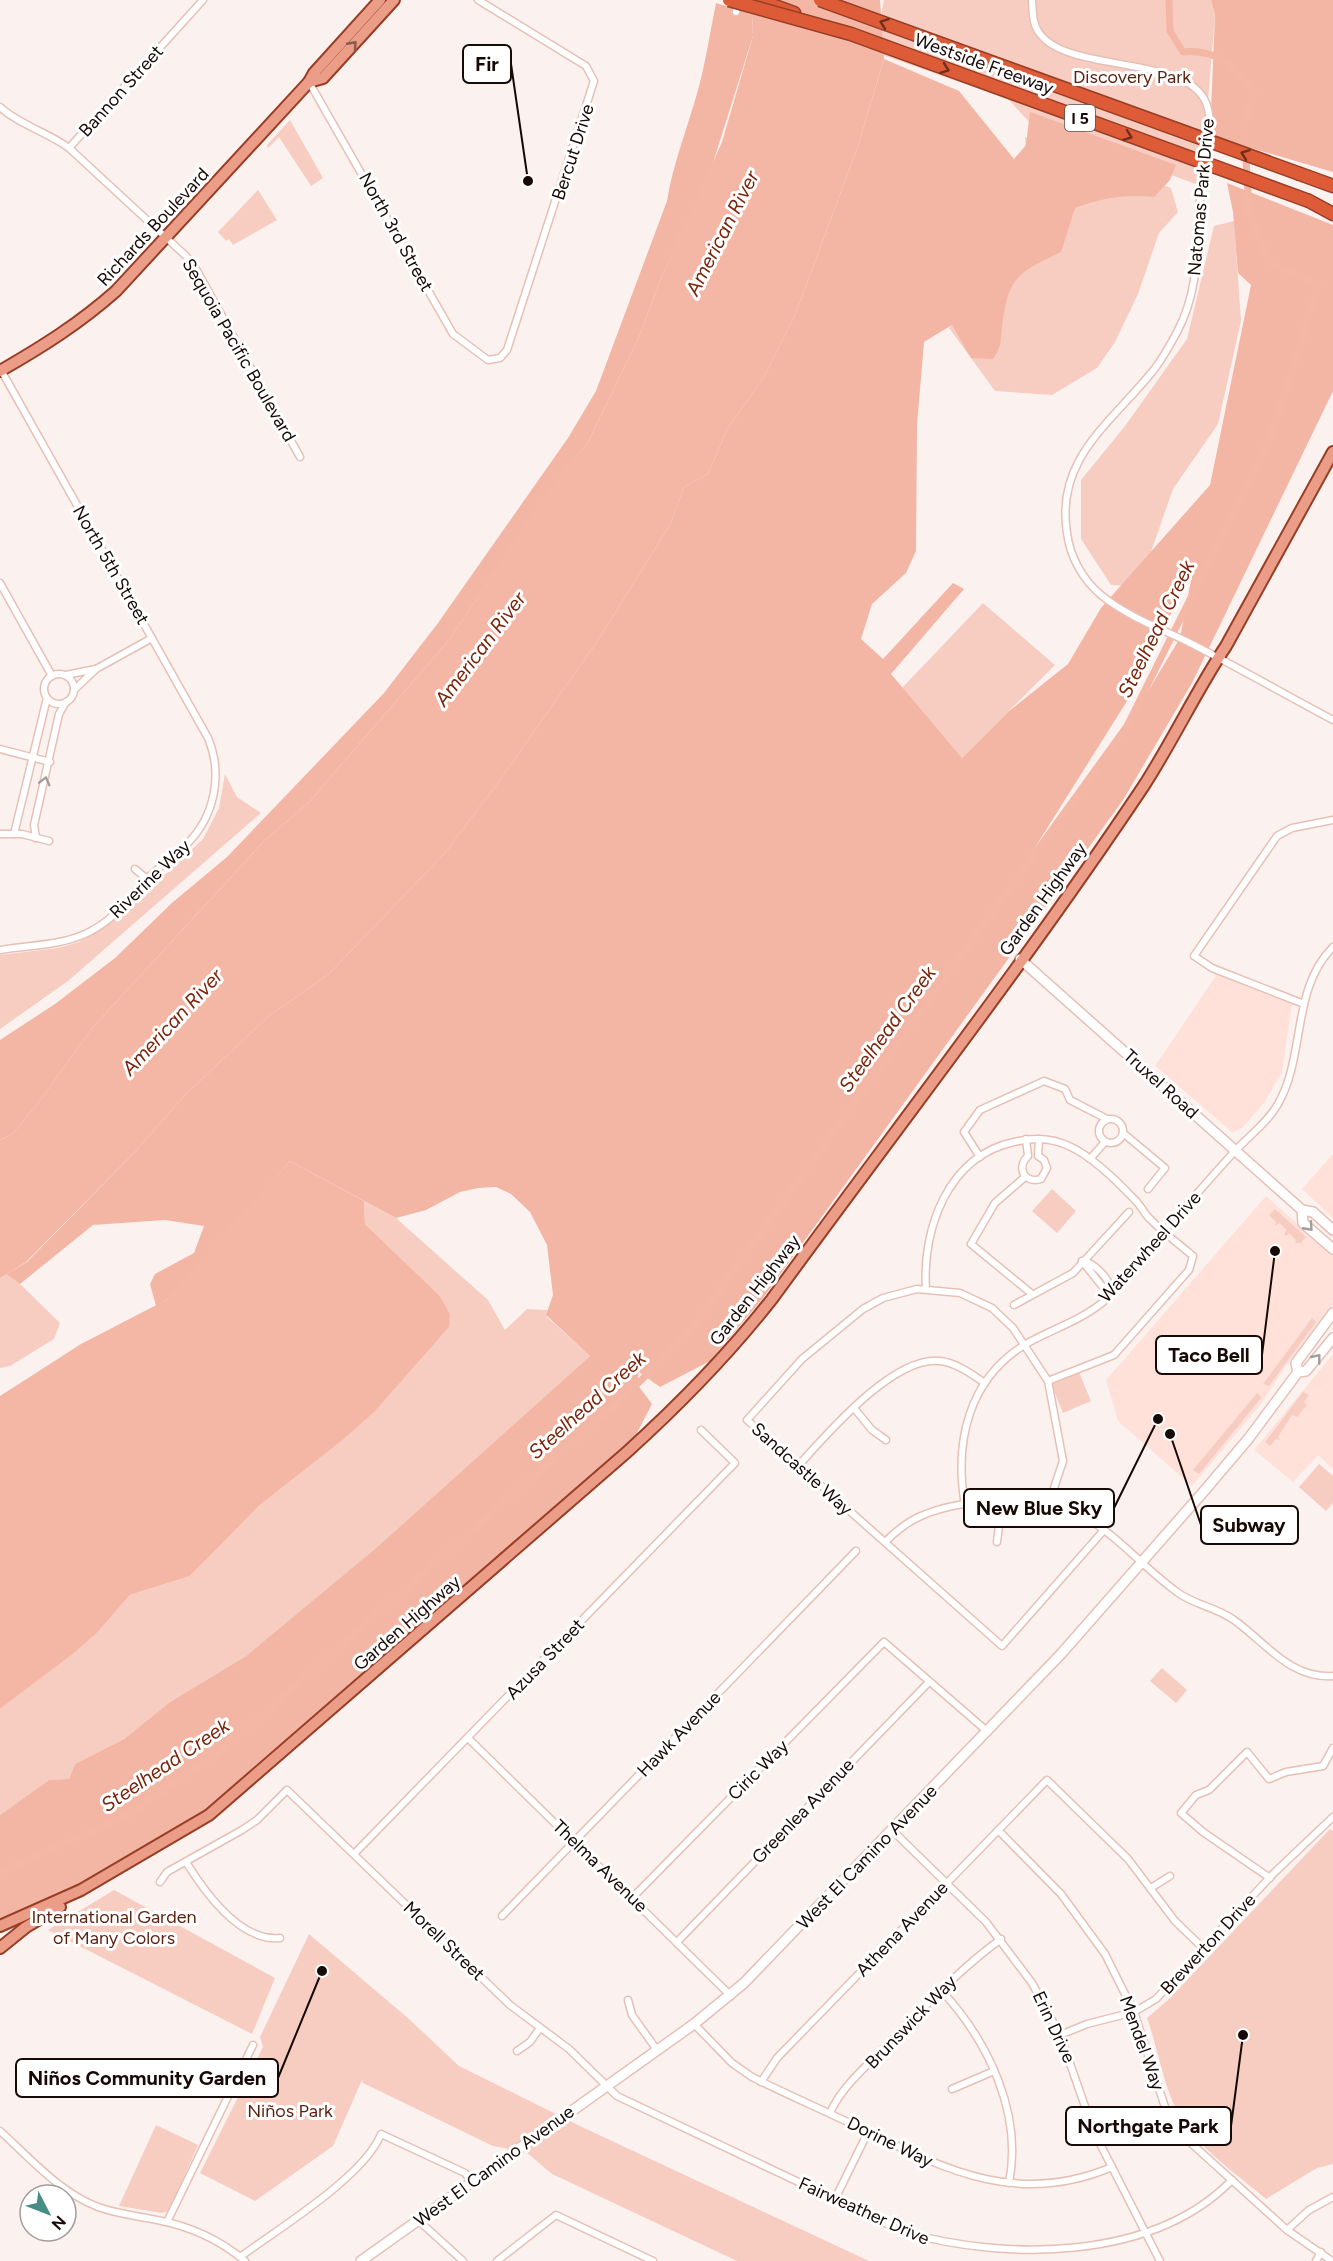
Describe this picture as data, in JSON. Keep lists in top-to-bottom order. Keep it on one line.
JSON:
{"streets":{"highway":["Westside Freeway","I 5"],"main road":["Richards Boulevard","Garden Highway","Truxel Road","West El Camino Avenue"],"street":["Bannon Street","Bercut Drive","Natomas Park Drive","North 3rd Street","Sequoia Pacific Boulevard","North 5th Street","Riverine Way","Waterwheel Drive","Sandcastle Way","Azusa Street","Hawk Avenue","Ciric Way","Greenlea Avenue","Thelma Avenue","Athena Avenue","Morell Street","Brewerton Drive","Brunswick Way","Erin Drive","Mendel Way","Dorine Way","Fairweather Drive"]},"crossings":[["Bannon Street","Sequoia Pacific Boulevard"],["Bercut Drive","North 3rd Street"],["Natomas Park Drive","Garden Highway"],["Richards Boulevard","North 3rd Street"],["Richards Boulevard","Sequoia Pacific Boulevard"],["Richards Boulevard","North 5th Street"],["North 5th Street","Riverine Way"],["Garden Highway","Truxel Road"],["Truxel Road","Waterwheel Drive"],["Waterwheel Drive","Sandcastle Way"],["Azusa Street","Thelma Avenue"],["Azusa Street","Morell Street"],["Hawk Avenue","Thelma Avenue"],["Ciric Way","Greenlea Avenue"],["Ciric Way","Thelma Avenue"],["Greenlea Avenue","Thelma Avenue"],["West El Camino Avenue","Thelma Avenue"],["West El Camino Avenue","Morell Street"],["West El Camino Avenue","Erin Drive"],["West El Camino Avenue","Dorine Way"],["West El Camino Avenue","Fairweather Drive"],["Athena Avenue","Erin Drive"],["Athena Avenue","Mendel Way"],["Athena Avenue","Dorine Way"],["Morell Street","Fairweather Drive"],["Brewerton Drive","Erin Drive"],["Brewerton Drive","Mendel Way"],["Brunswick Way","Erin Drive"],["Brunswick Way","Dorine Way"],["Erin Drive","Dorine Way"],["Erin Drive","Fairweather Drive"],["Mendel Way","Fairweather Drive"]],"water":["American River","Steelhead Creek"],"parks":["Discovery Park","International Garden of Many Colors","Niños Park"],"places":["Fir","Taco Bell","New Blue Sky","Subway","Niños Community Garden","Northgate Park"],"north":"bottom right"}
